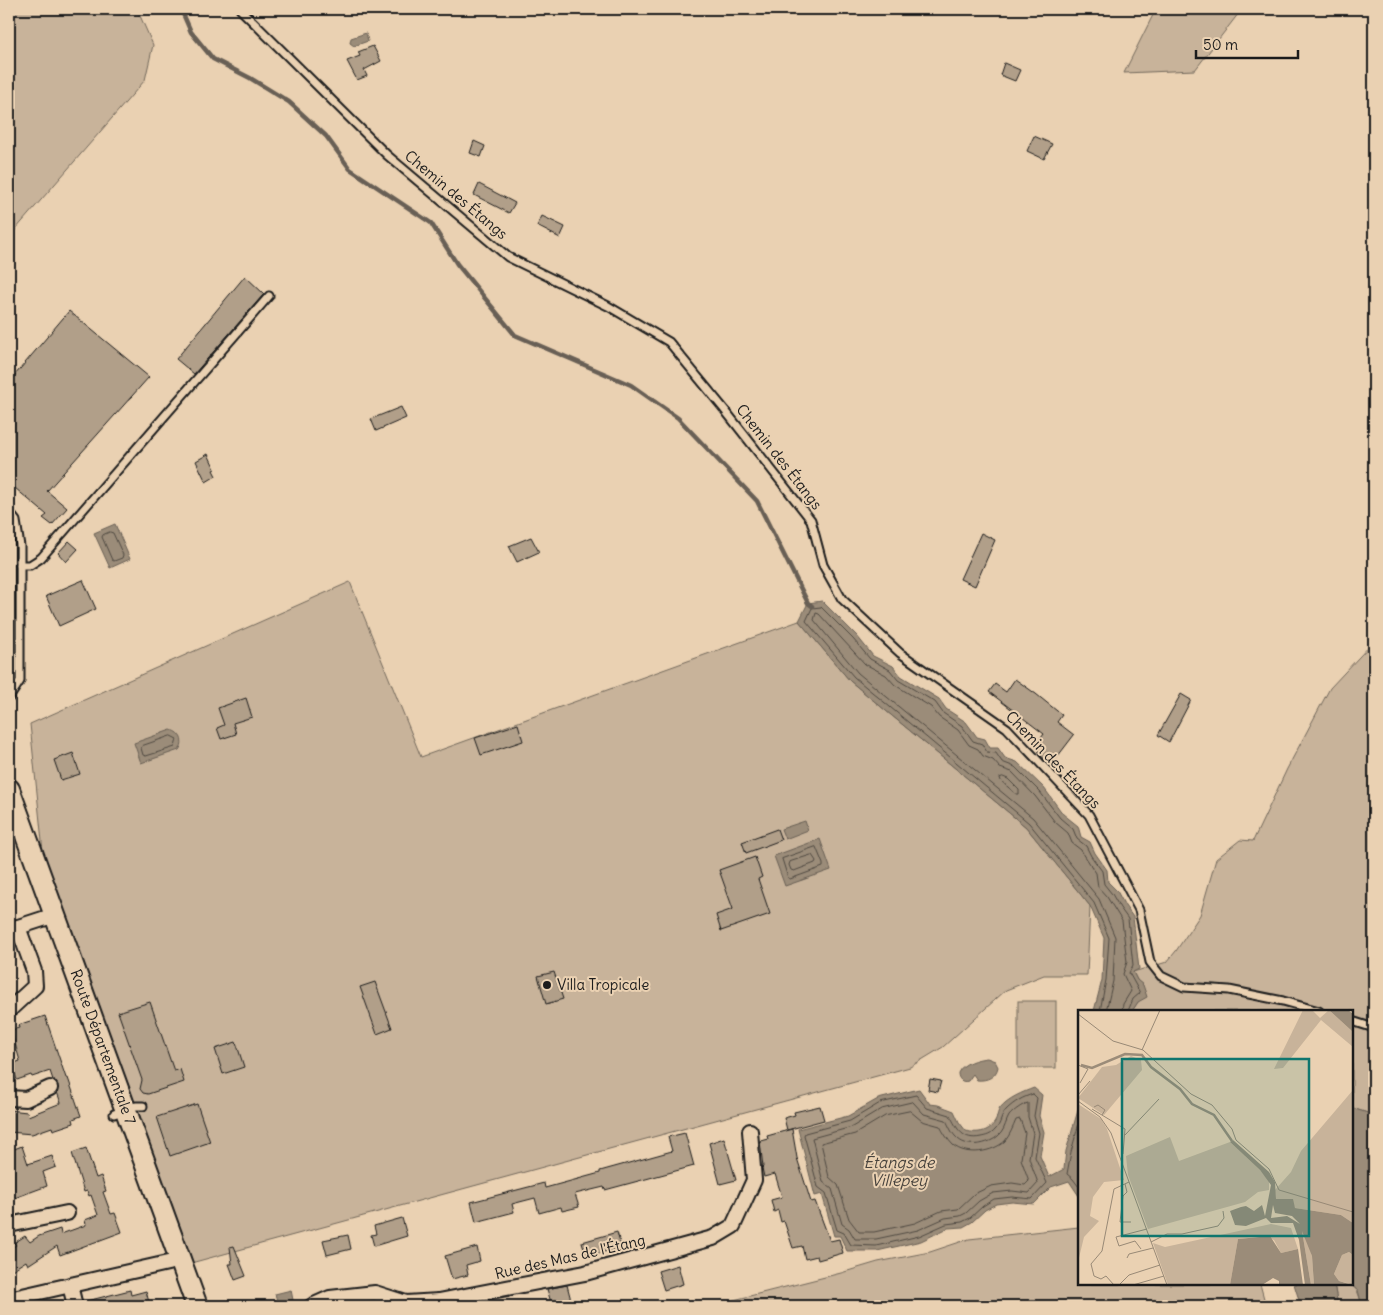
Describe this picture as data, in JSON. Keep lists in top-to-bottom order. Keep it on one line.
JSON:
{"streets":{"main road":["Route Départementale 7"],"street":["Rue des Mas de l'Étang"],"lane":["Chemin des Étangs"]},"water":["Étangs de Villepey"],"places":["Villa Tropicale"],"scale_bar":"50 m"}
